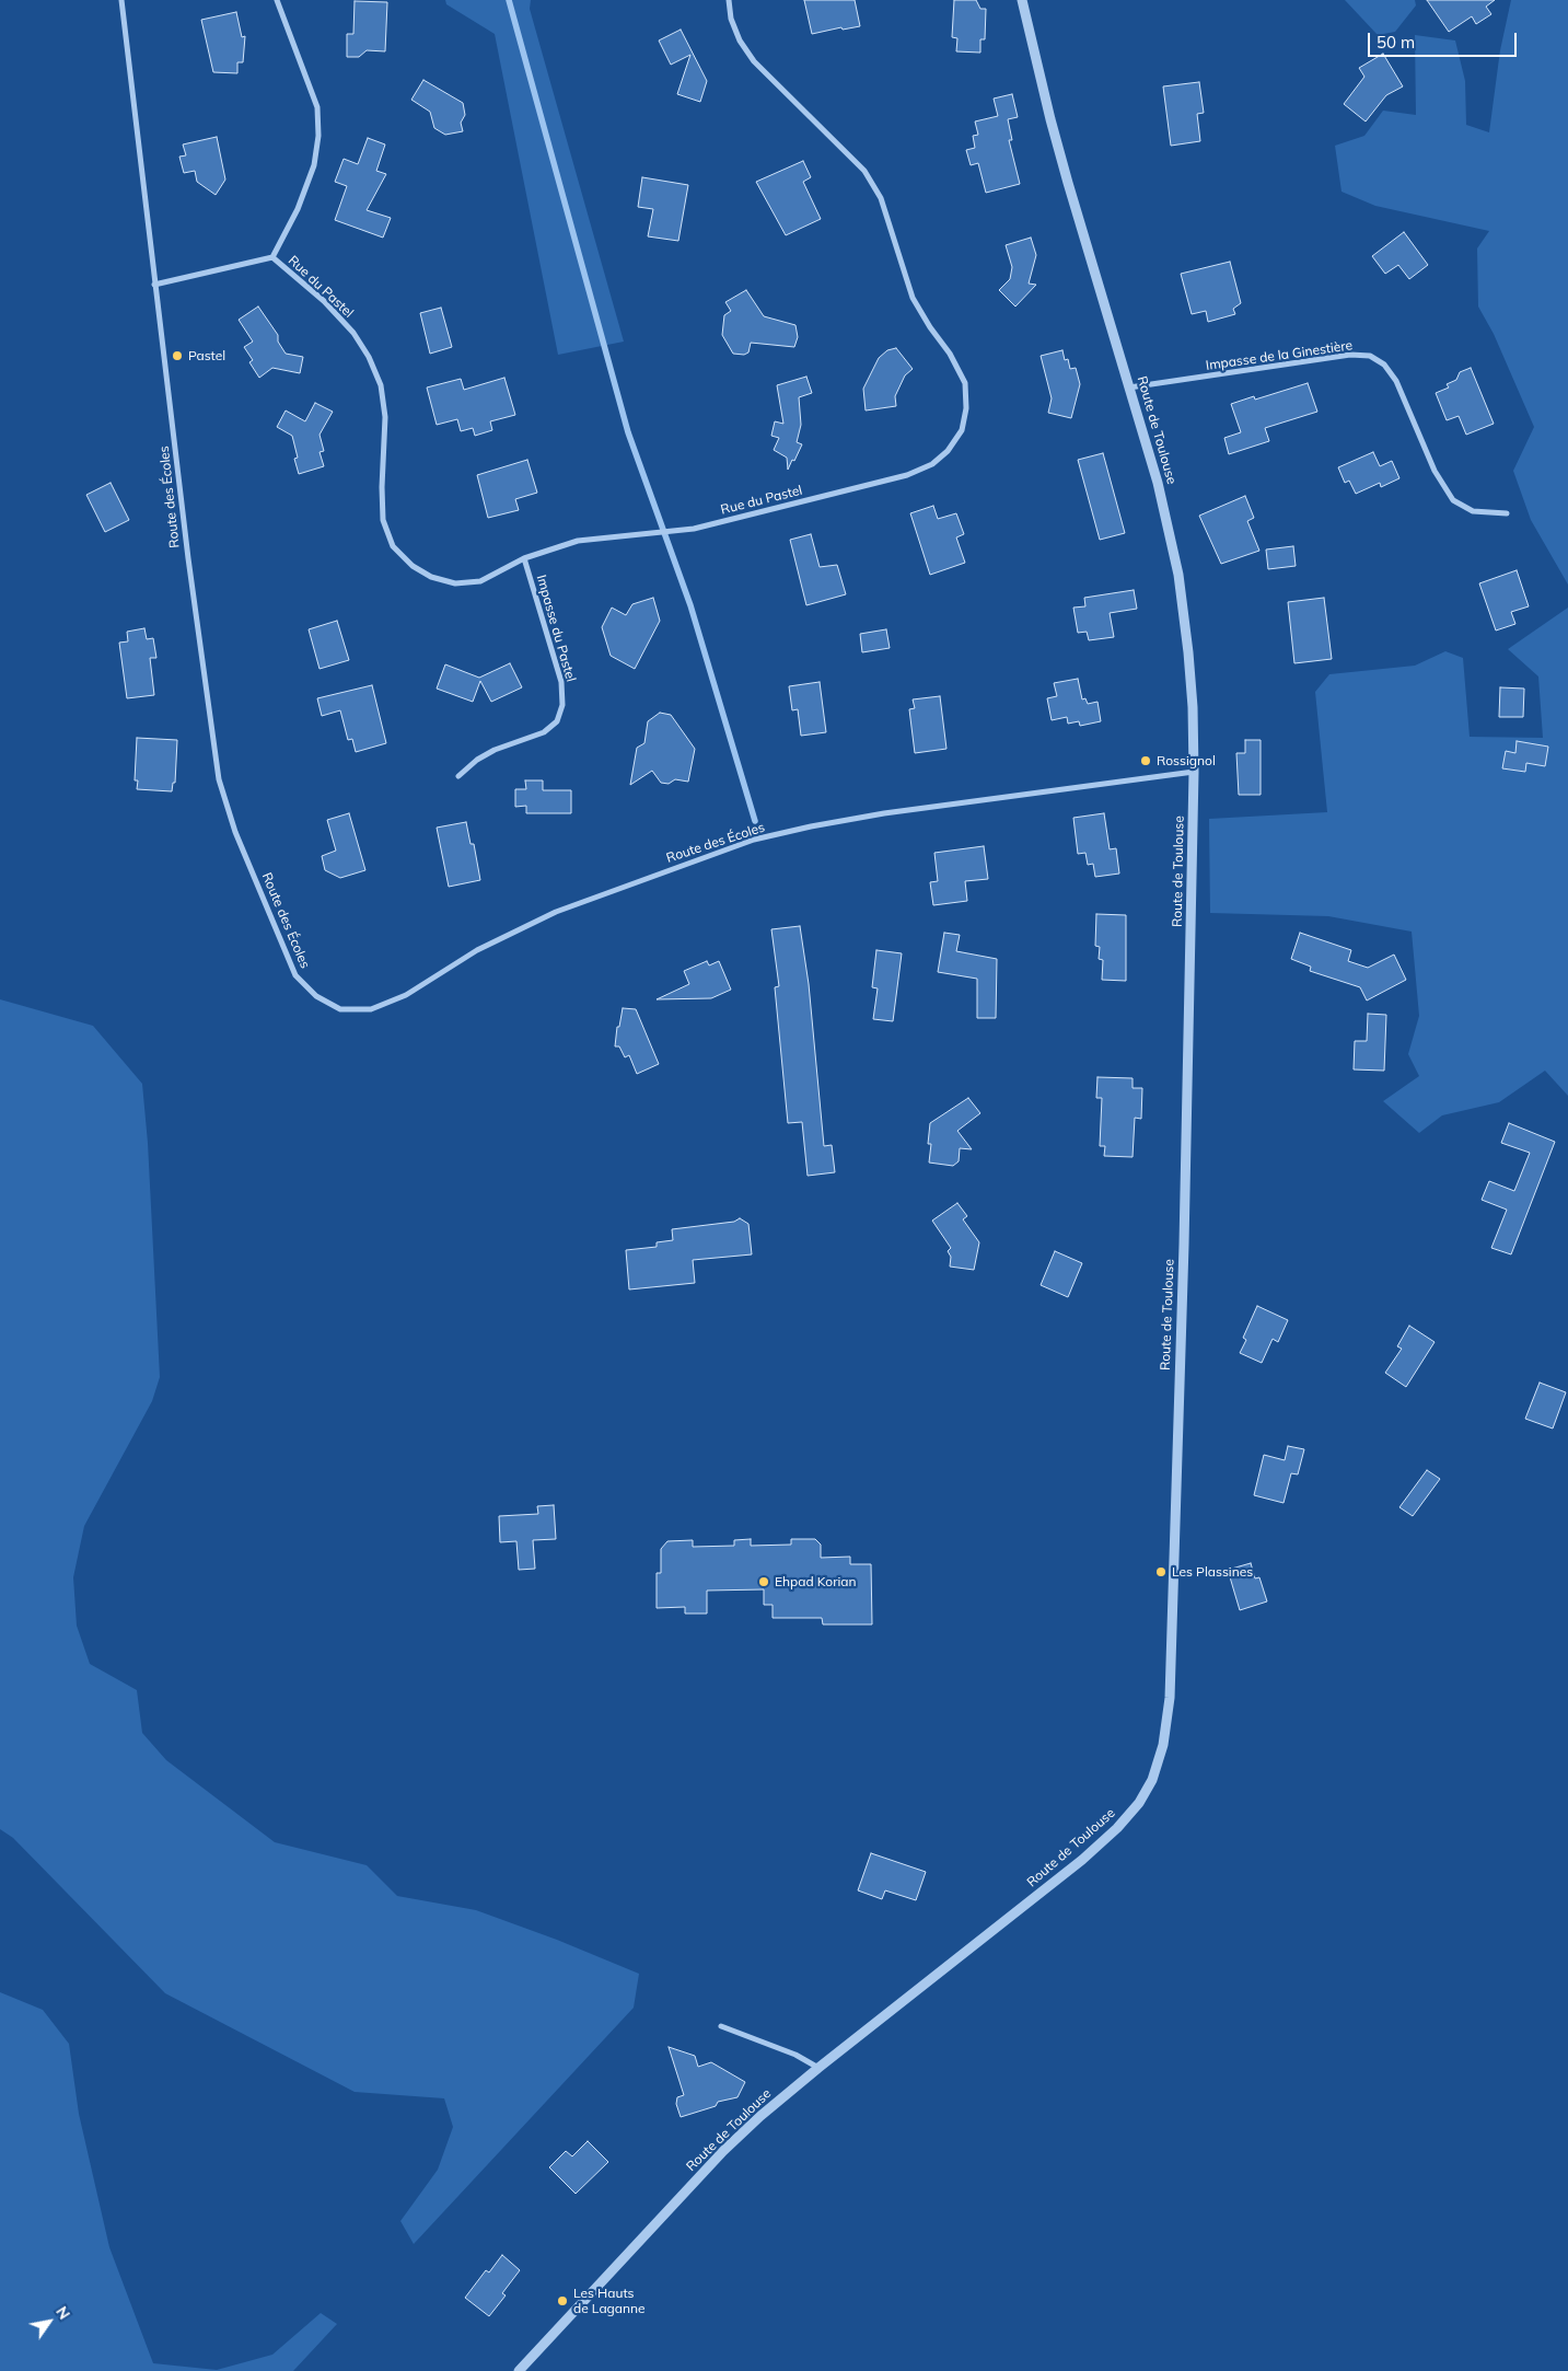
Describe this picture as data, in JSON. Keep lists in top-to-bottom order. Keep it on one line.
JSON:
{"streets":{"street":["Rue du Pastel","Impasse de la Ginestière","Route de Toulouse","Route des Écoles","Impasse du Pastel"]},"crossings":[["Rue du Pastel","Route des Écoles"],["Rue du Pastel","Impasse du Pastel"],["Impasse de la Ginestière","Route de Toulouse"],["Route de Toulouse","Route des Écoles"]],"places":["Pastel","Rossignol","Les Plassines","Ehpad Korian","Les Hauts de Laganne"],"scale_bar":"50 m","north":"top right"}
